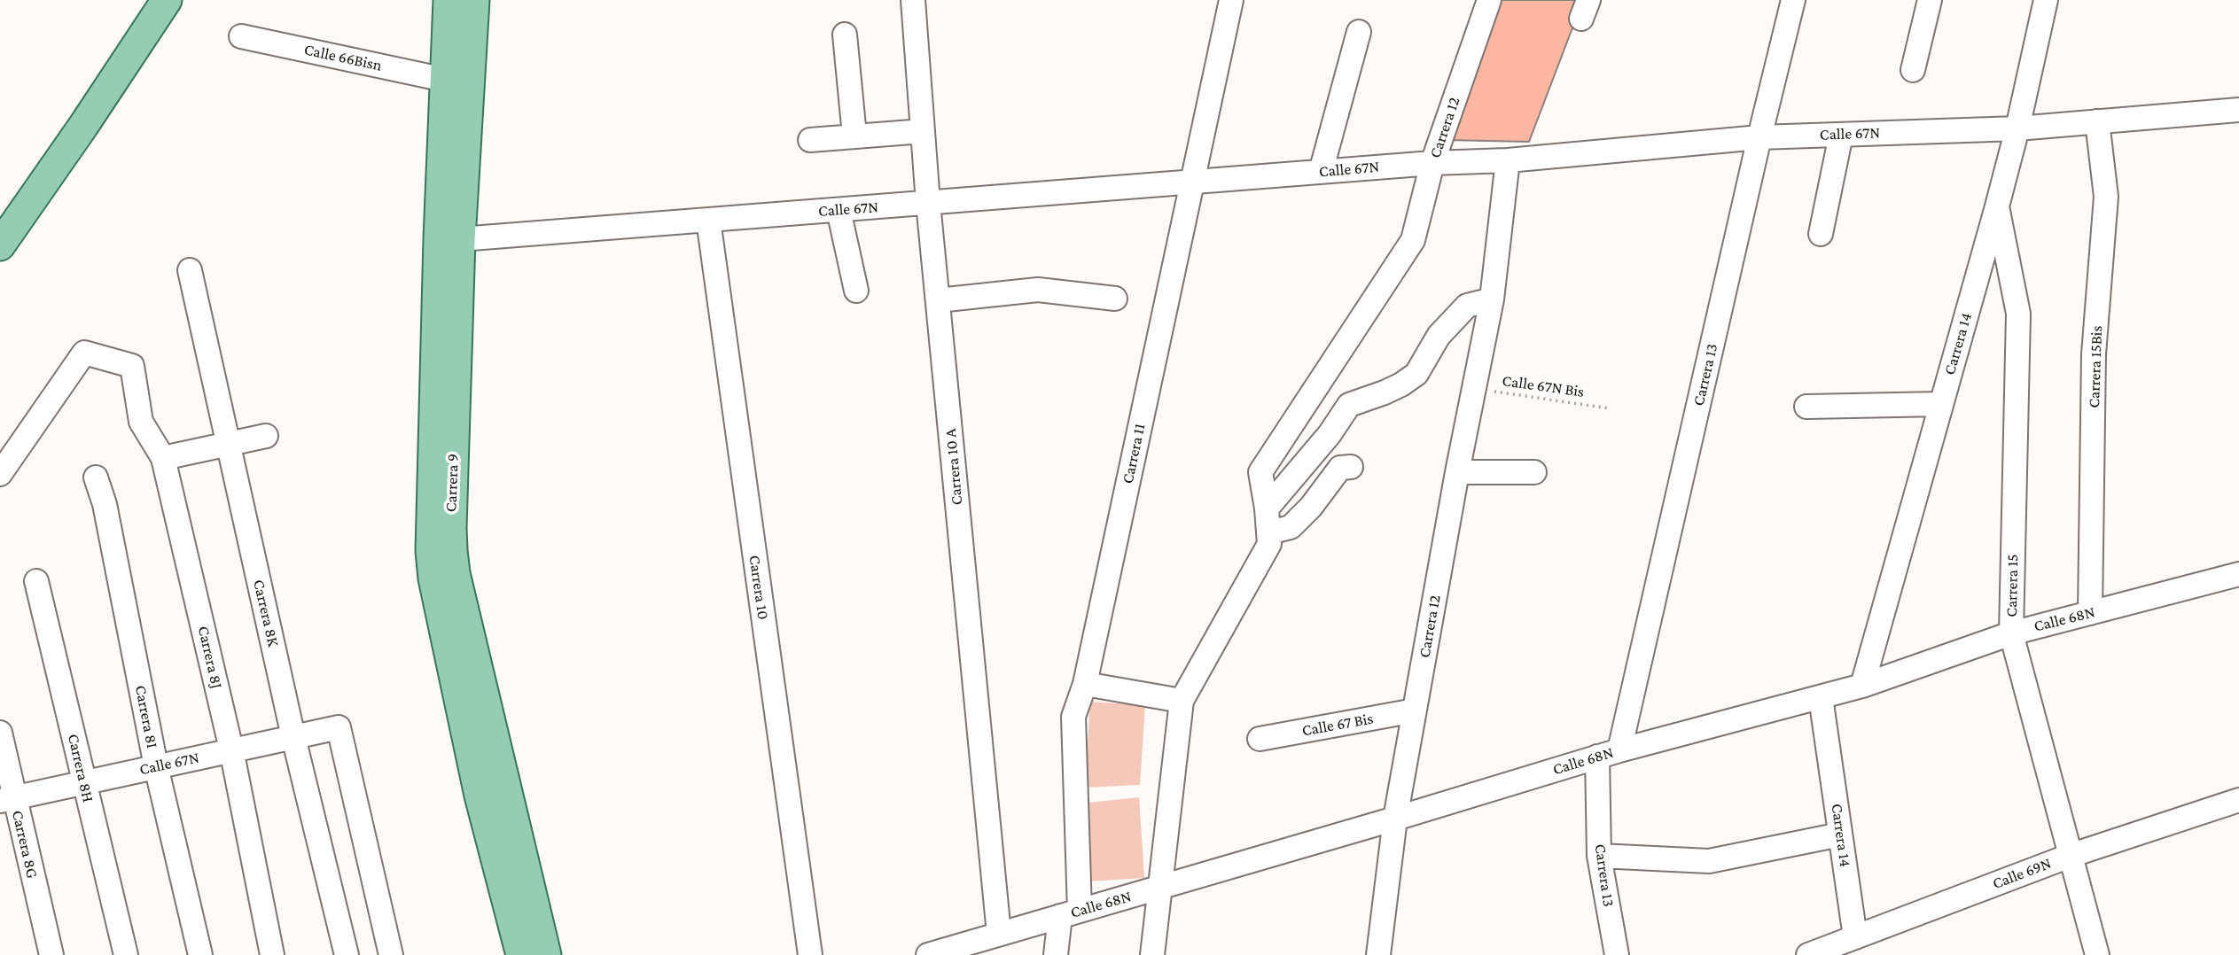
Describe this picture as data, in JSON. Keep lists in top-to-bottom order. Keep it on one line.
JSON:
{"streets":{"main road":["Carrera 9"],"street":["Calle 66Bisn","Carrera 12","Calle 67N","Carrera 14","Carrera 15Bis","Carrera 13","Carrera 11","Carrera 10 A","Carrera 15","Carrera 10","Carrera 8K","Calle 68N","Carrera 8J","Carrera 8I","Calle 67 Bis","Carrera 8H","Carrera 8G","Calle 69N"],"path":["Calle 67N Bis"]},"crossings":[["Calle 66Bisn","Carrera 9"],["Carrera 12","Calle 67N"],["Carrera 12","Calle 67N Bis"],["Carrera 12","Calle 68N"],["Carrera 12","Calle 67 Bis"],["Calle 67N","Carrera 14"],["Calle 67N","Carrera 15Bis"],["Calle 67N","Carrera 13"],["Calle 67N","Carrera 11"],["Calle 67N","Carrera 10 A"],["Calle 67N","Carrera 9"],["Calle 67N","Carrera 10"],["Calle 67N","Carrera 8K"],["Calle 67N","Carrera 8J"],["Calle 67N","Carrera 8I"],["Calle 67N","Carrera 8H"],["Calle 67N","Carrera 8G"],["Carrera 14","Carrera 15"],["Carrera 14","Calle 68N"],["Carrera 14","Calle 69N"],["Carrera 15Bis","Calle 68N"],["Carrera 13","Calle 68N"],["Carrera 11","Calle 68N"],["Carrera 10 A","Calle 68N"],["Carrera 15","Calle 68N"],["Carrera 15","Calle 69N"]]}
